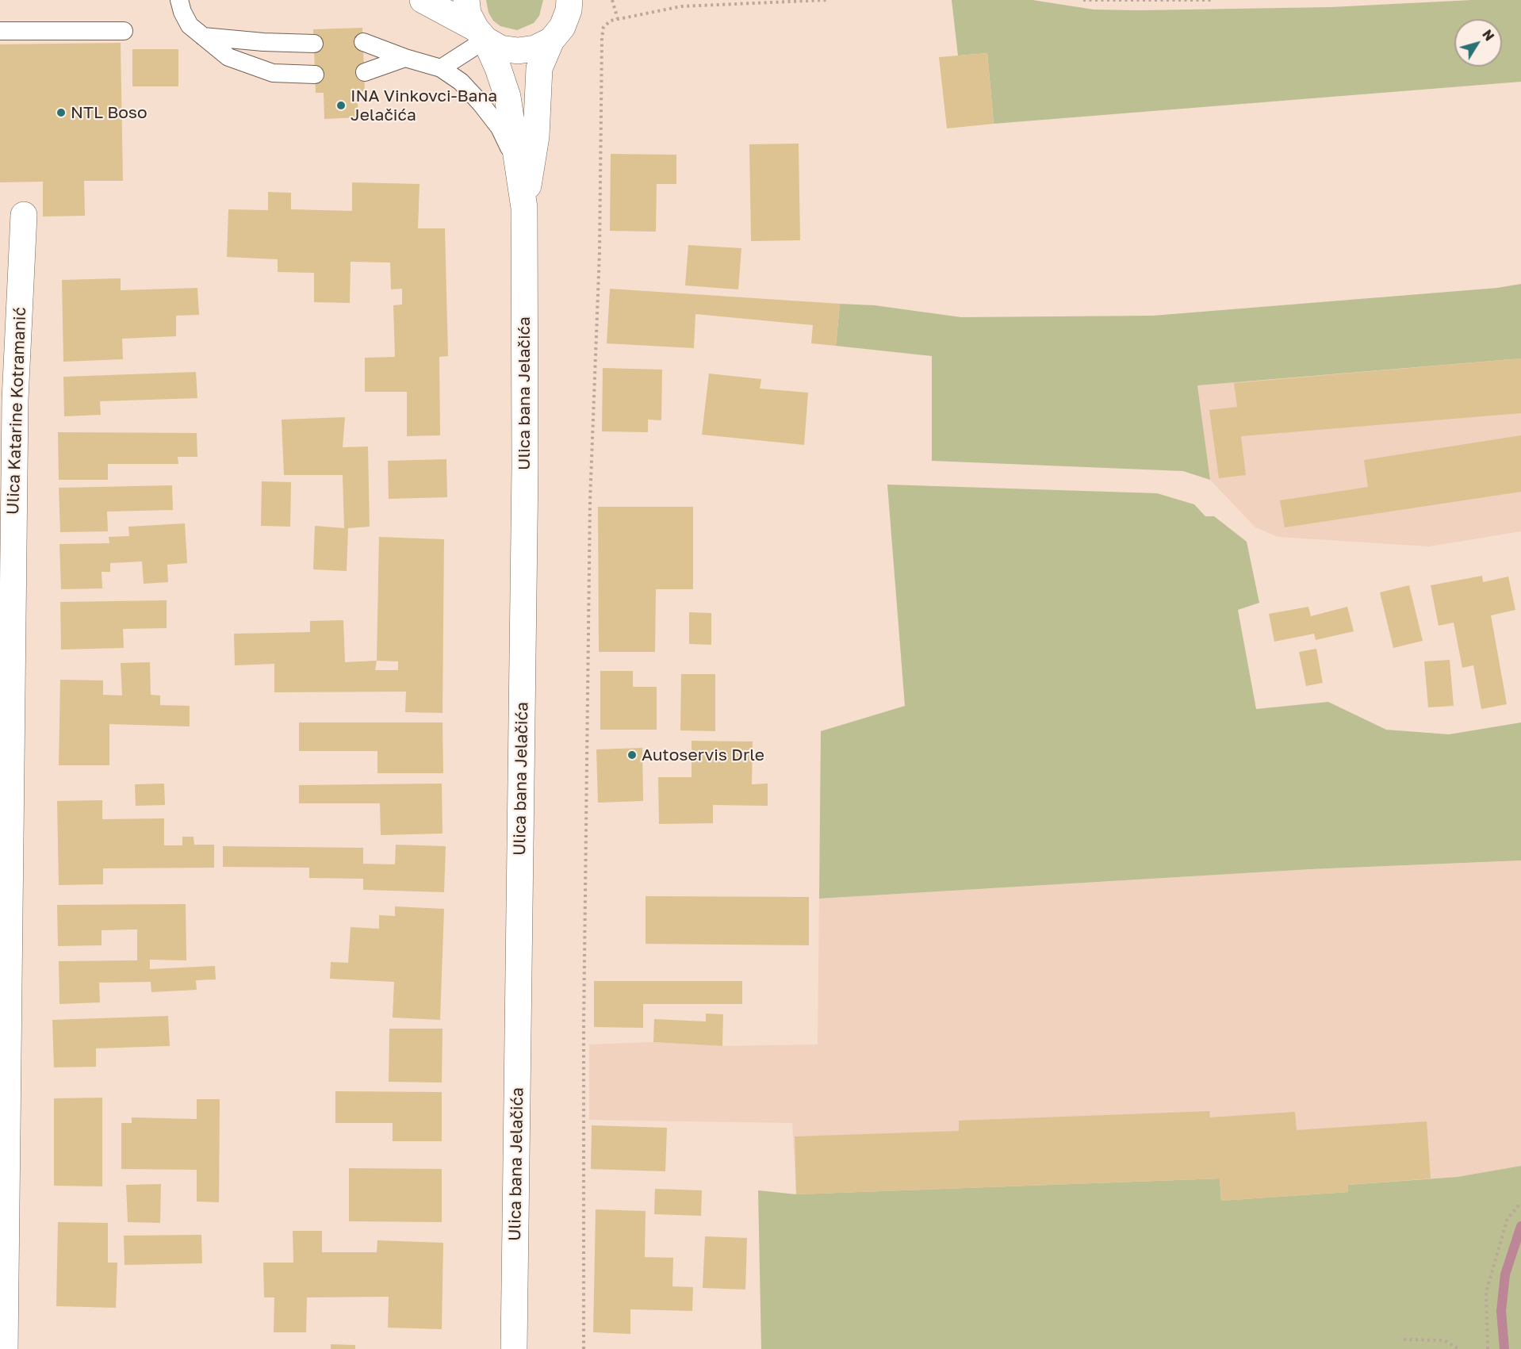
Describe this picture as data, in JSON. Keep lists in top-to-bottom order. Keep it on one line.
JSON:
{"streets":{"main road":["Ulica bana Jelačića","Ulica Katarine Kotramanić"]},"places":["INA Vinkovci-Bana Jelačića","NTL Boso","Autoservis Drle"],"north":"top right"}
